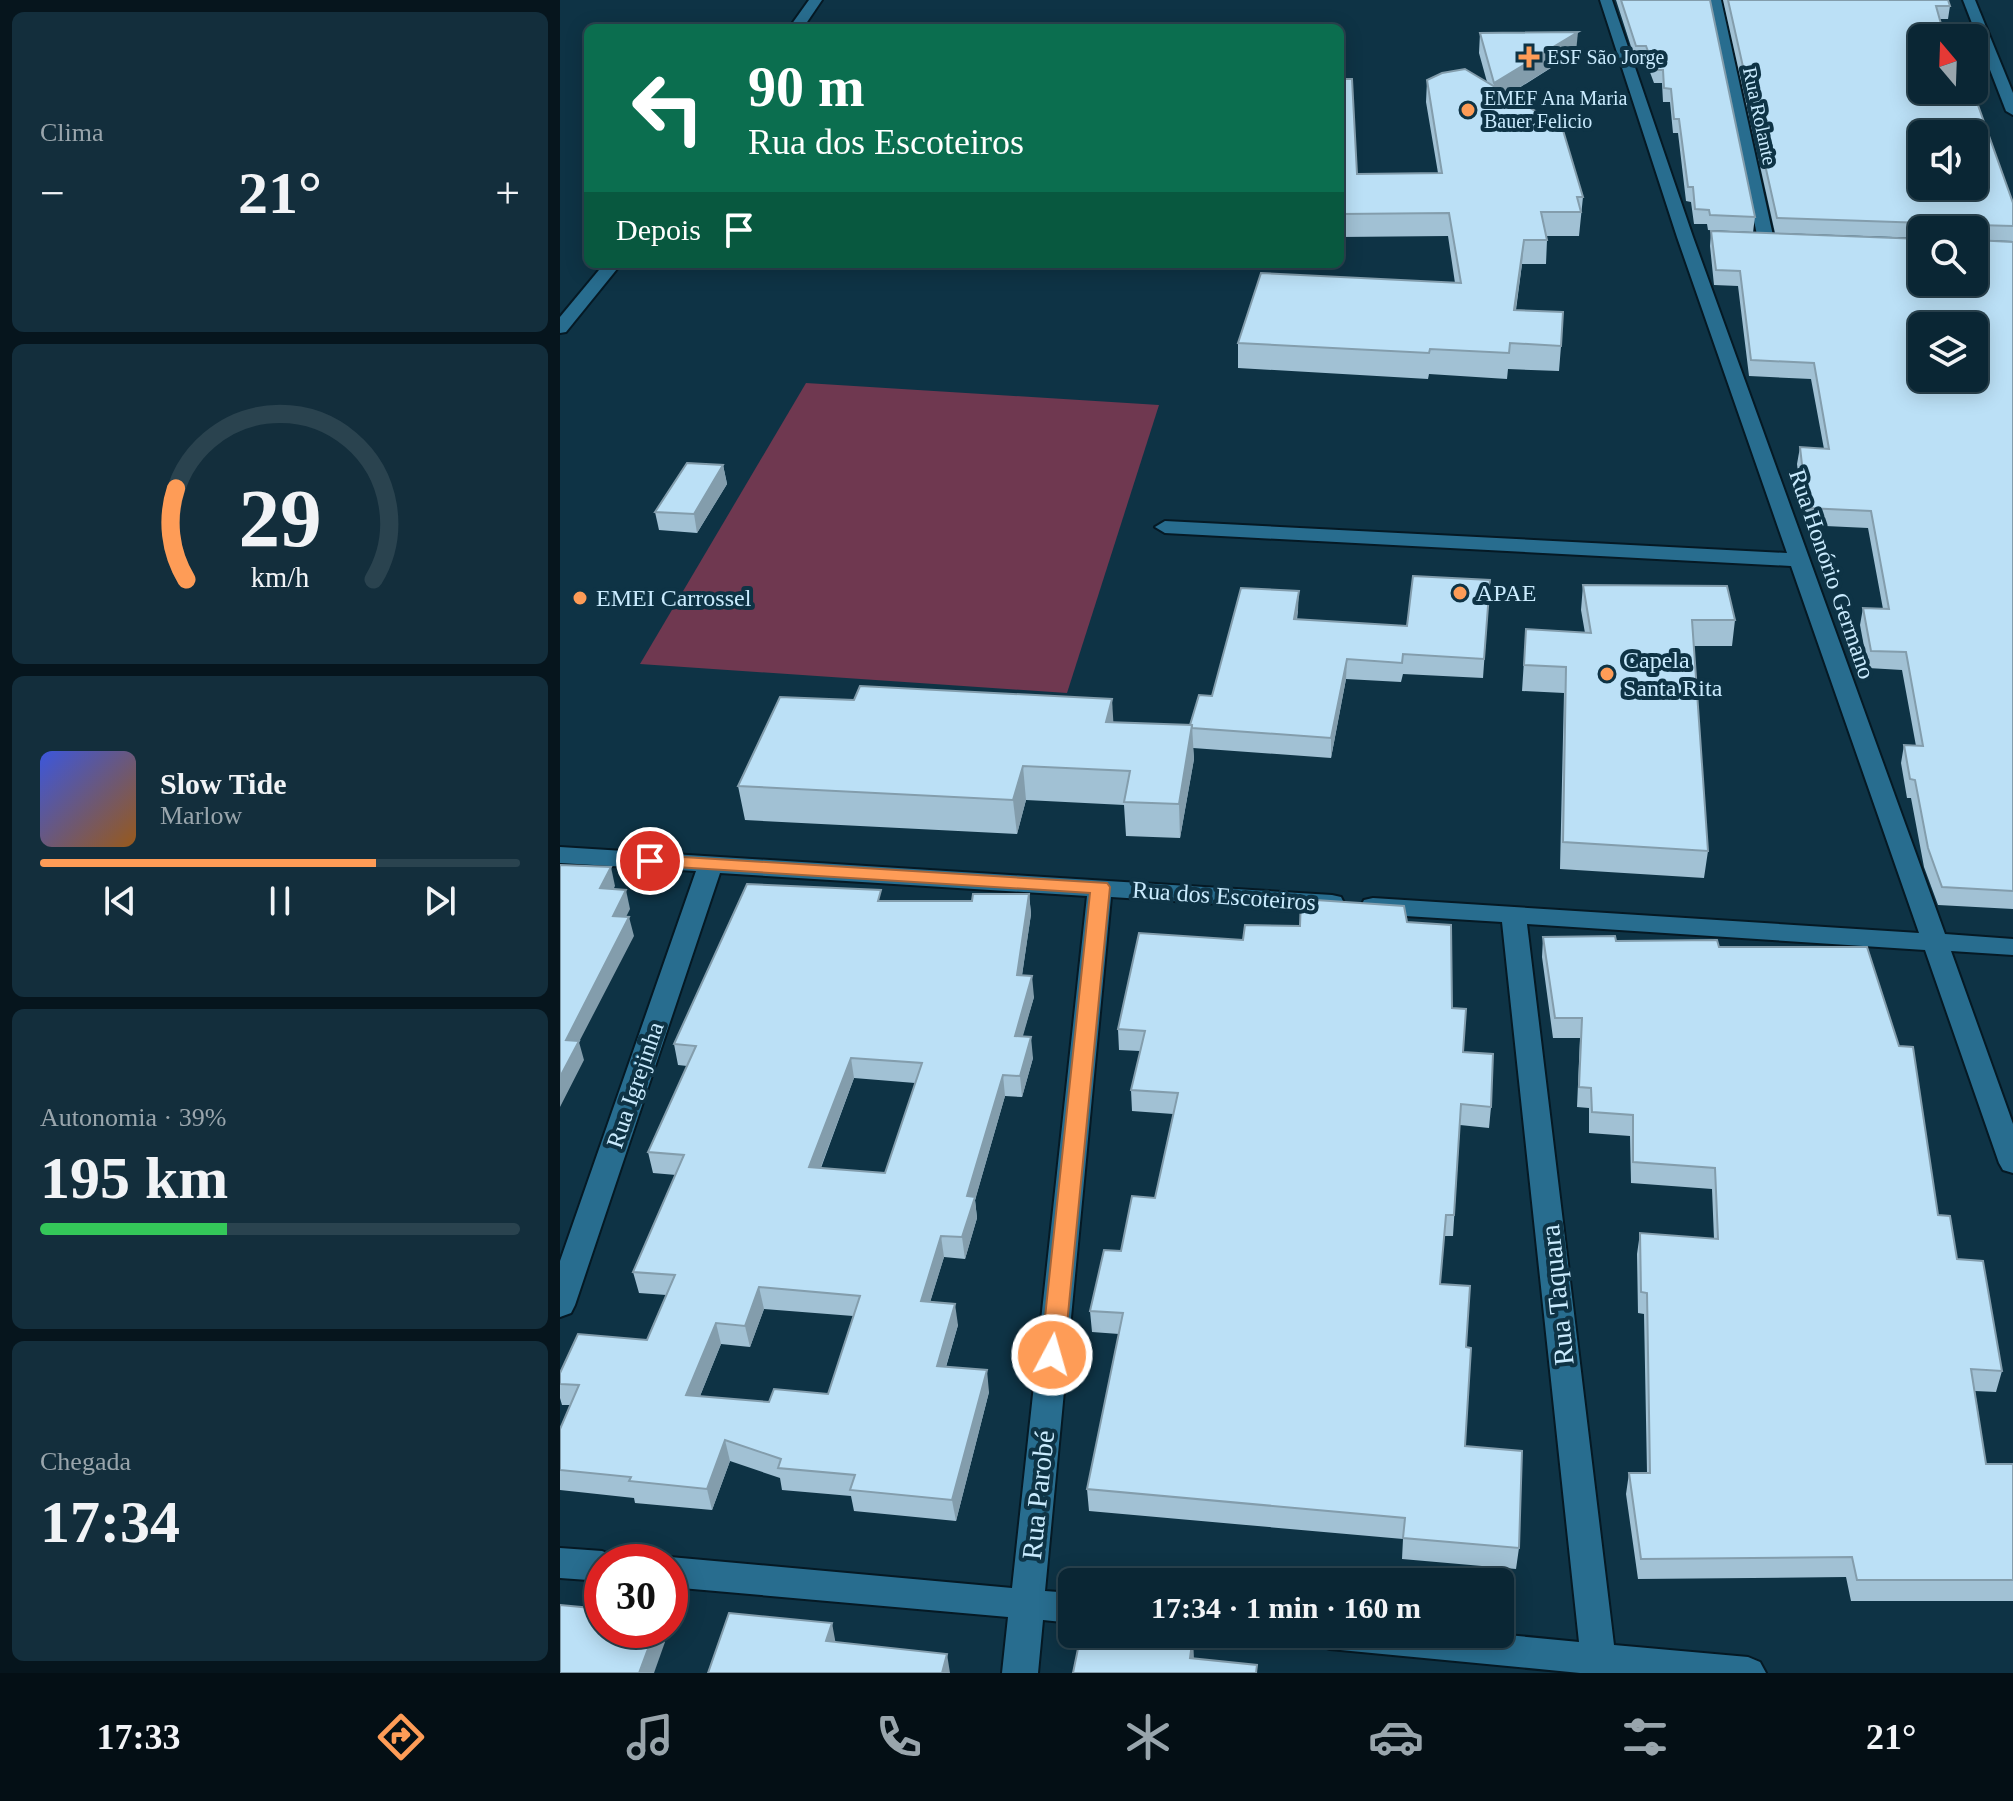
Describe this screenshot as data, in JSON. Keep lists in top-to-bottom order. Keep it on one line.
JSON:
{"streets":{"street":["Rua Rolante","Rua Honório Germano","Rua dos Escoteiros","Rua Igrejinha","Rua Taquara","Rua Parobé"]},"crossings":[["Rua Honório Germano","Rua dos Escoteiros"],["Rua dos Escoteiros","Rua Igrejinha"],["Rua dos Escoteiros","Rua Taquara"],["Rua dos Escoteiros","Rua Parobé"]],"places":{"health":["ESF São Jorge"],"other":["EMEF Ana Maria Bauer Felicio","APAE","EMEI Carrossel","Capela Santa Rita"]},"north":"top","page":{"tile":["Clima",["Autonomia · 39%","195 km"],["Chegada","17:34"]],"turn":["90 m","Rua dos Escoteiros"],"heat":["−","21°","+"],"then":"Depois","song":["Slow Tide","Marlow"],"limit":"30","trip":"17:34 · 1 min · 160 m","tabs":["17:33","21°"],"gauge":["29","km/h"]}}
